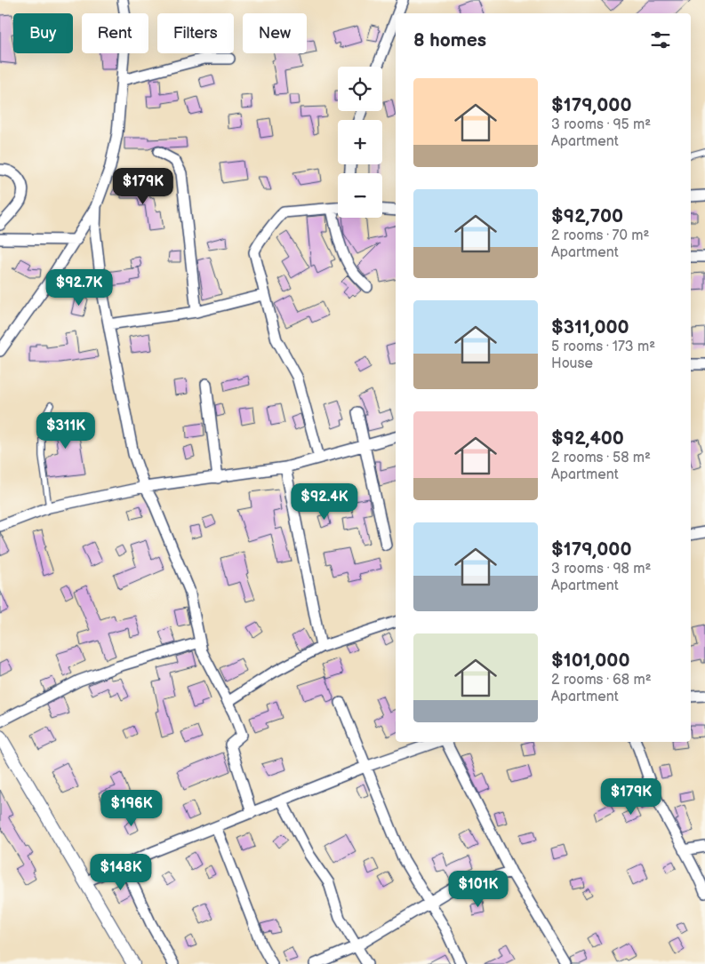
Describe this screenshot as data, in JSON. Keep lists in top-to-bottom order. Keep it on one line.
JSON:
{"page":{"chip":["Buy","Rent","Filters","New"],"heading":"8 homes","map_buttons":["+","−"],"list":[{"name":"$179,000","note":"3 rooms · 95 m² · Apartment"},{"name":"$92,700","note":"2 rooms · 70 m² · Apartment"},{"name":"$311,000","note":"5 rooms · 173 m² · House"},{"name":"$92,400","note":"2 rooms · 58 m² · Apartment"},{"name":"$179,000","note":"3 rooms · 98 m² · Apartment"},{"name":"$101,000","note":"2 rooms · 68 m² · Apartment"}],"price":["$179K","$92.7K","$311K","$92.4K","$179K","$196K","$148K","$101K"]}}
